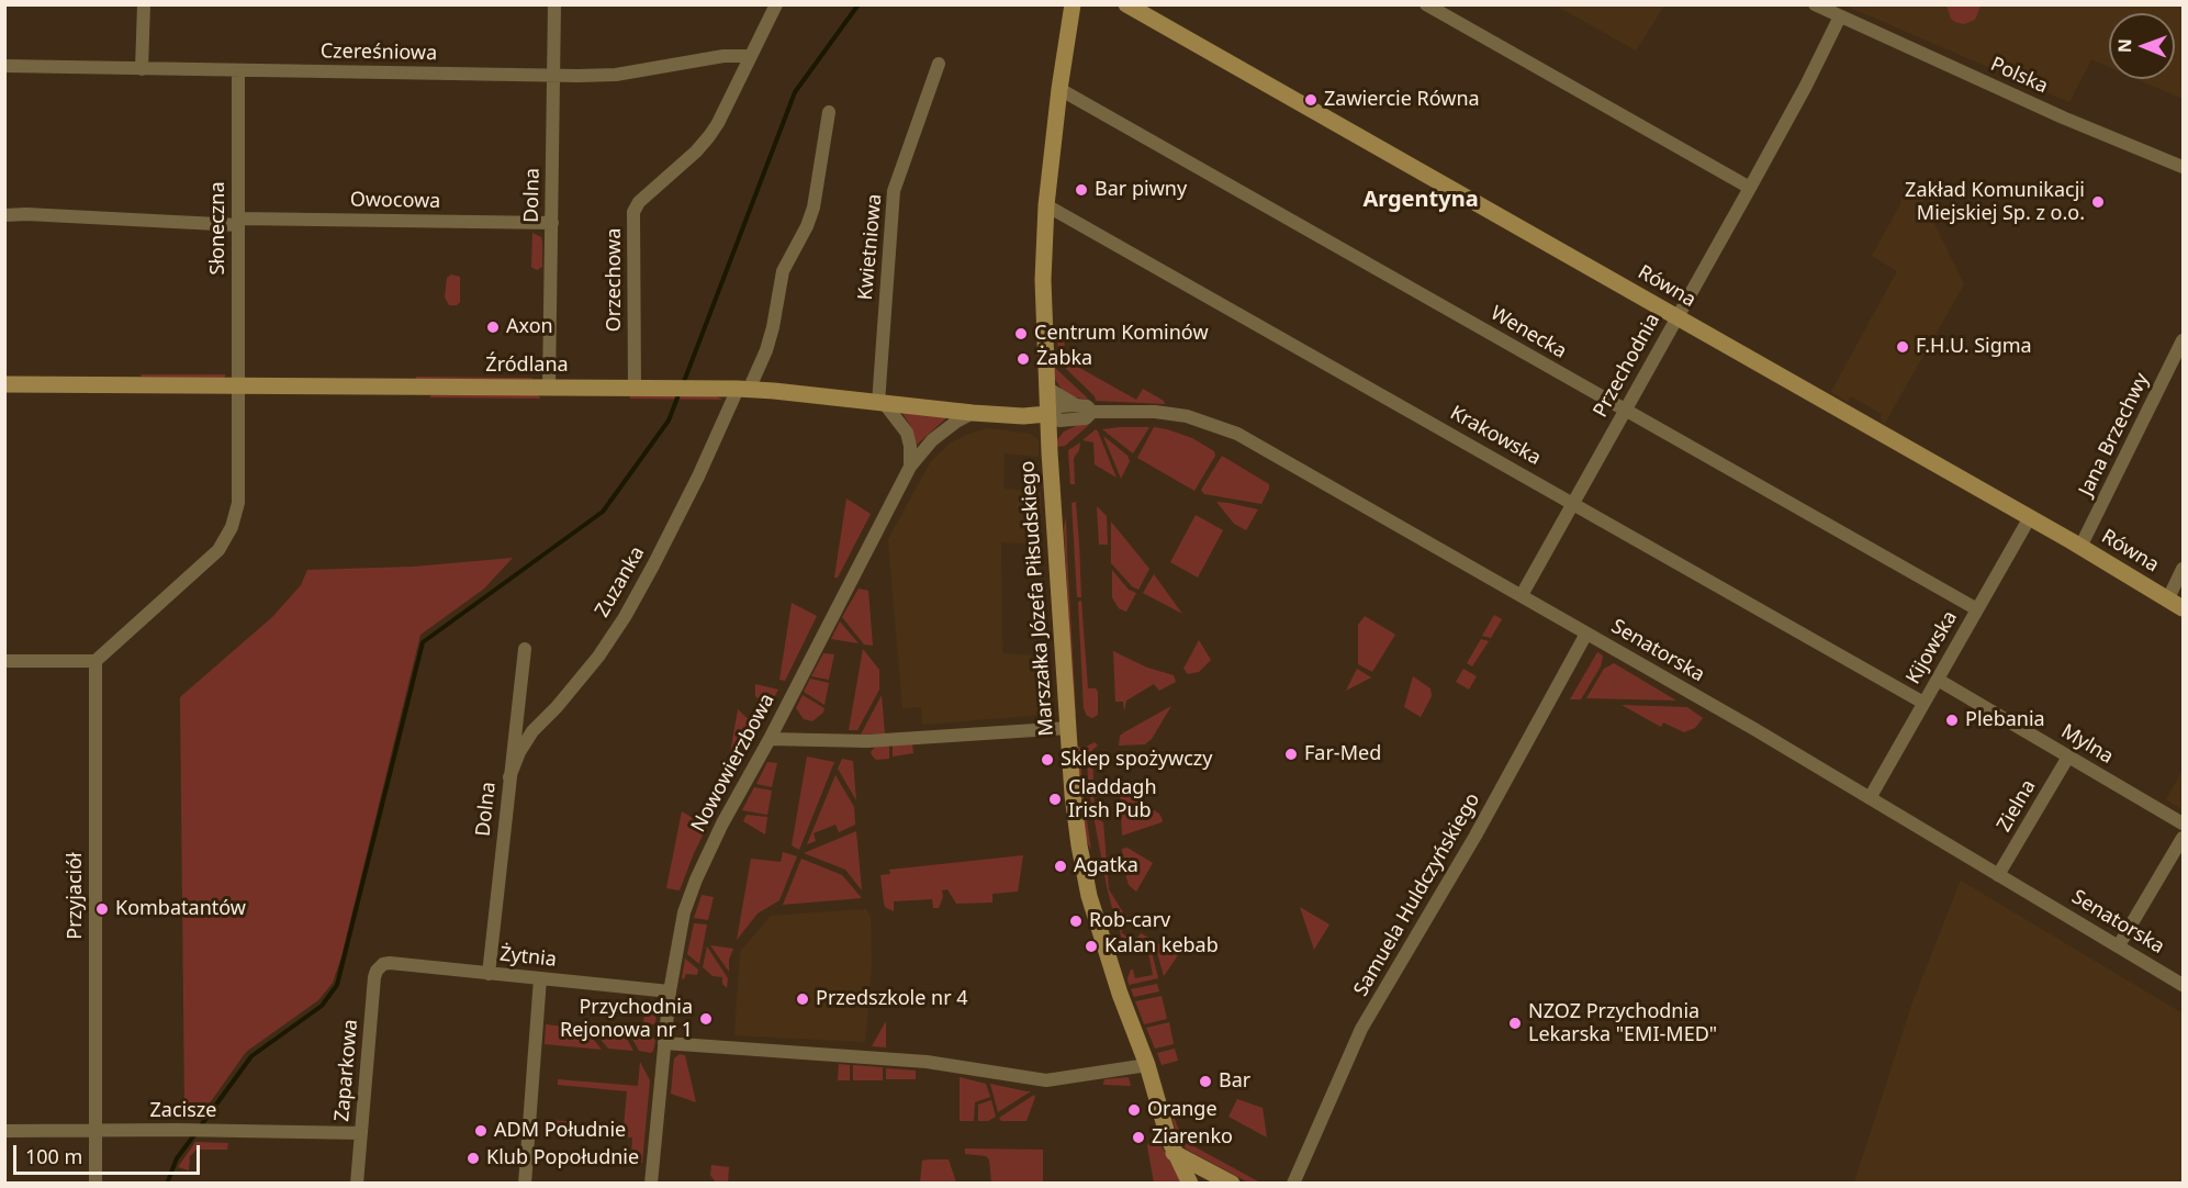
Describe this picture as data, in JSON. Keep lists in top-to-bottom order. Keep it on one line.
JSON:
{"streets":{"street":["Czereśniowa","Polska","Dolna","Owocowa","Słoneczna","Kwietniowa","Orzechowa","Równa","Wenecka","Źródlana","Przechodnia","Jana Brzechwy","Krakowska","Zuzanka","Marszałka Józefa Piłsudskiego","Kijowska","Senatorska","Mylna","Nowowierzbowa","Zielna","Samuela Huldczyńskiego","Przyjaciół","Żytnia","Zaparkowa","Zacisze"]},"crossings":[["Czereśniowa","Dolna"],["Czereśniowa","Słoneczna"],["Czereśniowa","Orzechowa"],["Polska","Przechodnia"],["Dolna","Owocowa"],["Dolna","Źródlana"],["Dolna","Zuzanka"],["Dolna","Żytnia"],["Owocowa","Słoneczna"],["Słoneczna","Źródlana"],["Kwietniowa","Źródlana"],["Orzechowa","Źródlana"],["Równa","Przechodnia"],["Równa","Jana Brzechwy"],["Równa","Kijowska"],["Wenecka","Przechodnia"],["Wenecka","Marszałka Józefa Piłsudskiego"],["Wenecka","Kijowska"],["Źródlana","Zuzanka"],["Źródlana","Marszałka Józefa Piłsudskiego"],["Źródlana","Senatorska"],["Źródlana","Nowowierzbowa"],["Przechodnia","Krakowska"],["Przechodnia","Senatorska"],["Krakowska","Marszałka Józefa Piłsudskiego"],["Krakowska","Kijowska"],["Marszałka Józefa Piłsudskiego","Senatorska"],["Kijowska","Senatorska"],["Kijowska","Mylna"],["Senatorska","Zielna"],["Senatorska","Samuela Huldczyńskiego"],["Mylna","Zielna"],["Nowowierzbowa","Żytnia"],["Przyjaciół","Zacisze"],["Żytnia","Zaparkowa"],["Zaparkowa","Zacisze"]],"districts":["Argentyna"],"places":["Zawiercie Równa","Bar piwny","Zakład Komunikacji Miejskiej Sp. z o.o.","Axon","Centrum Kominów","F.H.U. Sigma","Żabka","Plebania","Far-Med","Sklep spożywczy","Claddagh Irish Pub","Agatka","Kombatantów","Rob-carv","Kalan kebab","Przedszkole nr 4","Przychodnia Rejonowa nr 1","NZOZ Przychodnia Lekarska \"EMI-MED\"","Bar","Orange","ADM Południe","Ziarenko","Klub Popołudnie"],"scale_bar":"100 m","north":"left"}
